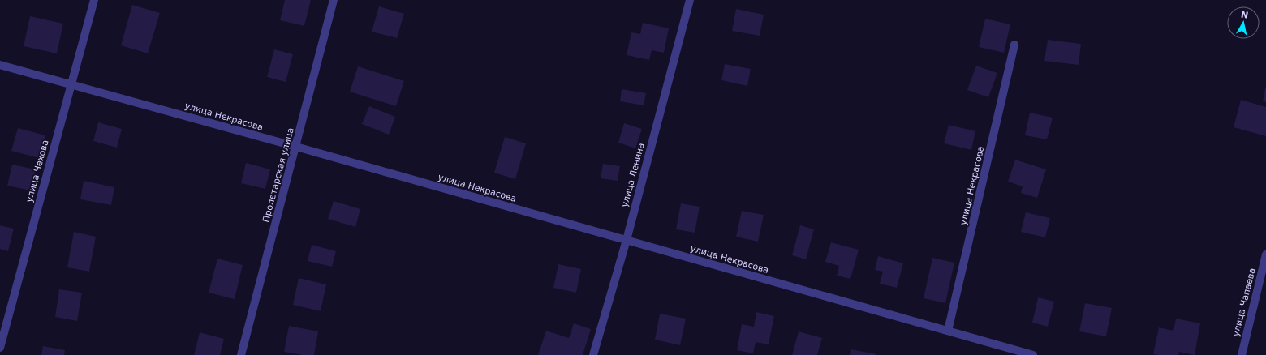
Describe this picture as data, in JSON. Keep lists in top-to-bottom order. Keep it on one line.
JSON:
{"streets":{"street":["улица Некрасова","улица Чехова","Пролетарская улица","улица Ленина","улица Чапаева"]},"crossings":[["улица Некрасова","улица Чехова"],["улица Некрасова","Пролетарская улица"],["улица Некрасова","улица Ленина"]],"north":"top"}
